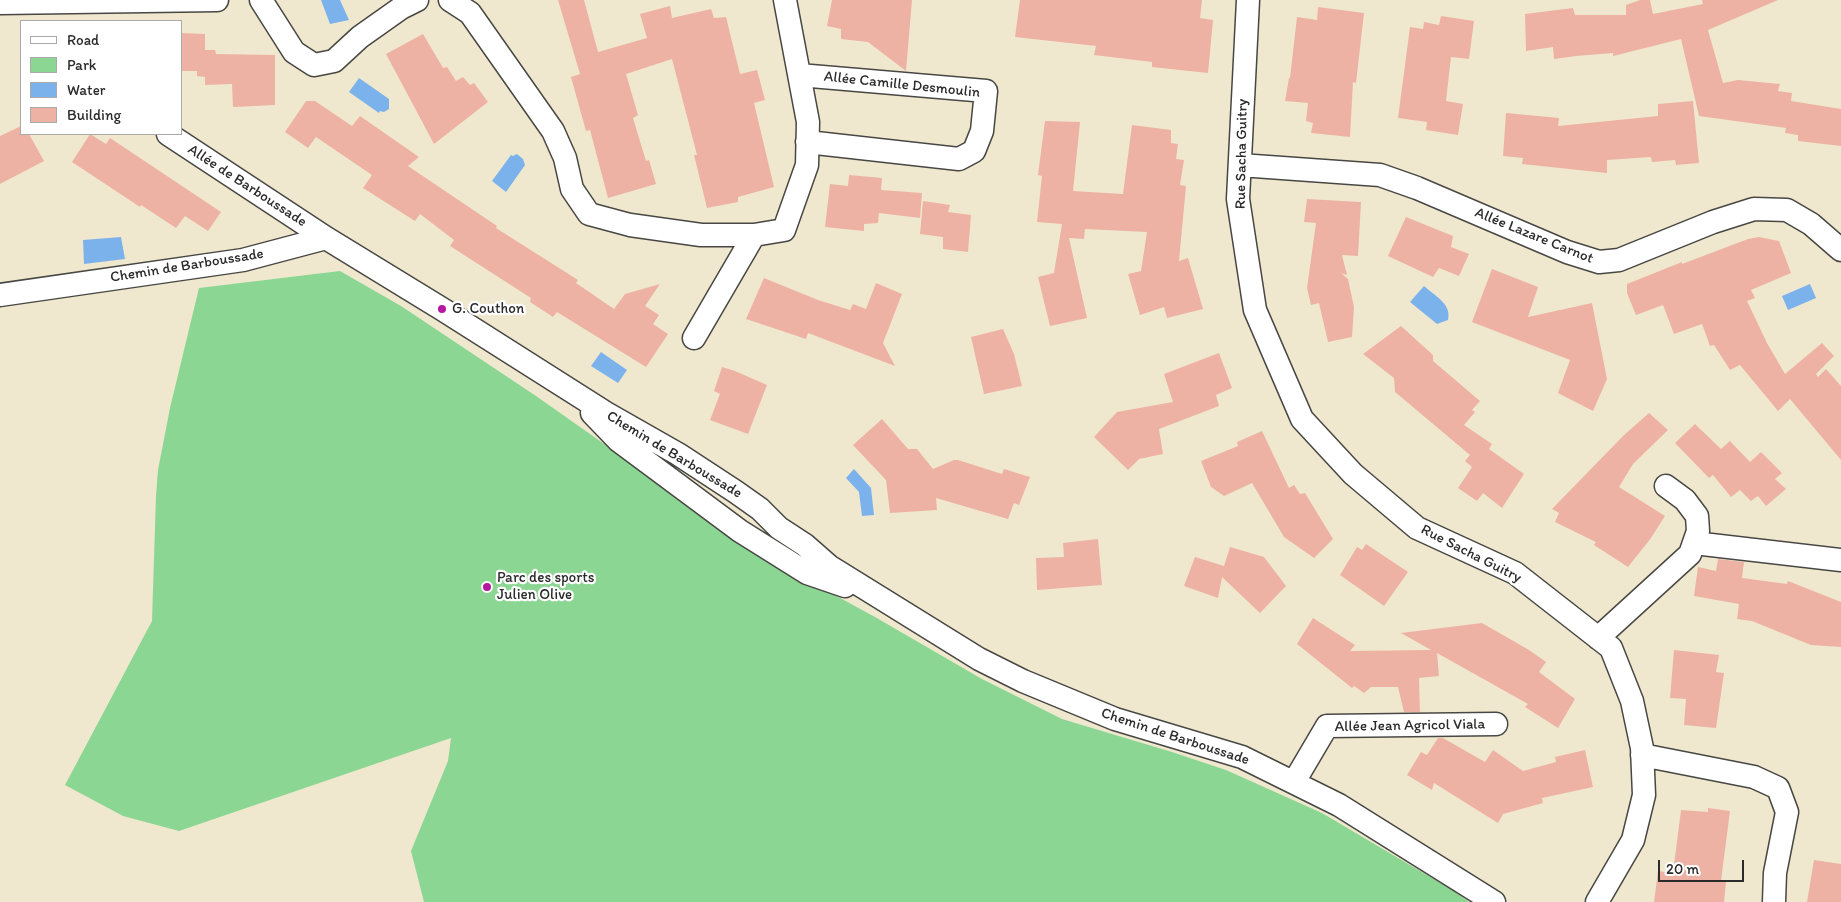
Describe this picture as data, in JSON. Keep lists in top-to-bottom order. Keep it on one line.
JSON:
{"streets":{"street":["Allée Camille Desmoulin","Rue Sacha Guitry","Allée de Barboussade","Allée Lazare Carnot","Chemin de Barboussade","Allée Jean Agricol Viala"]},"crossings":[["Rue Sacha Guitry","Allée Lazare Carnot"],["Allée de Barboussade","Chemin de Barboussade"],["Chemin de Barboussade","Allée Jean Agricol Viala"]],"places":["G. Couthon","Parc des sports Julien Olive"],"legend":["Road","Park","Water","Building"],"scale_bar":"20 m"}
